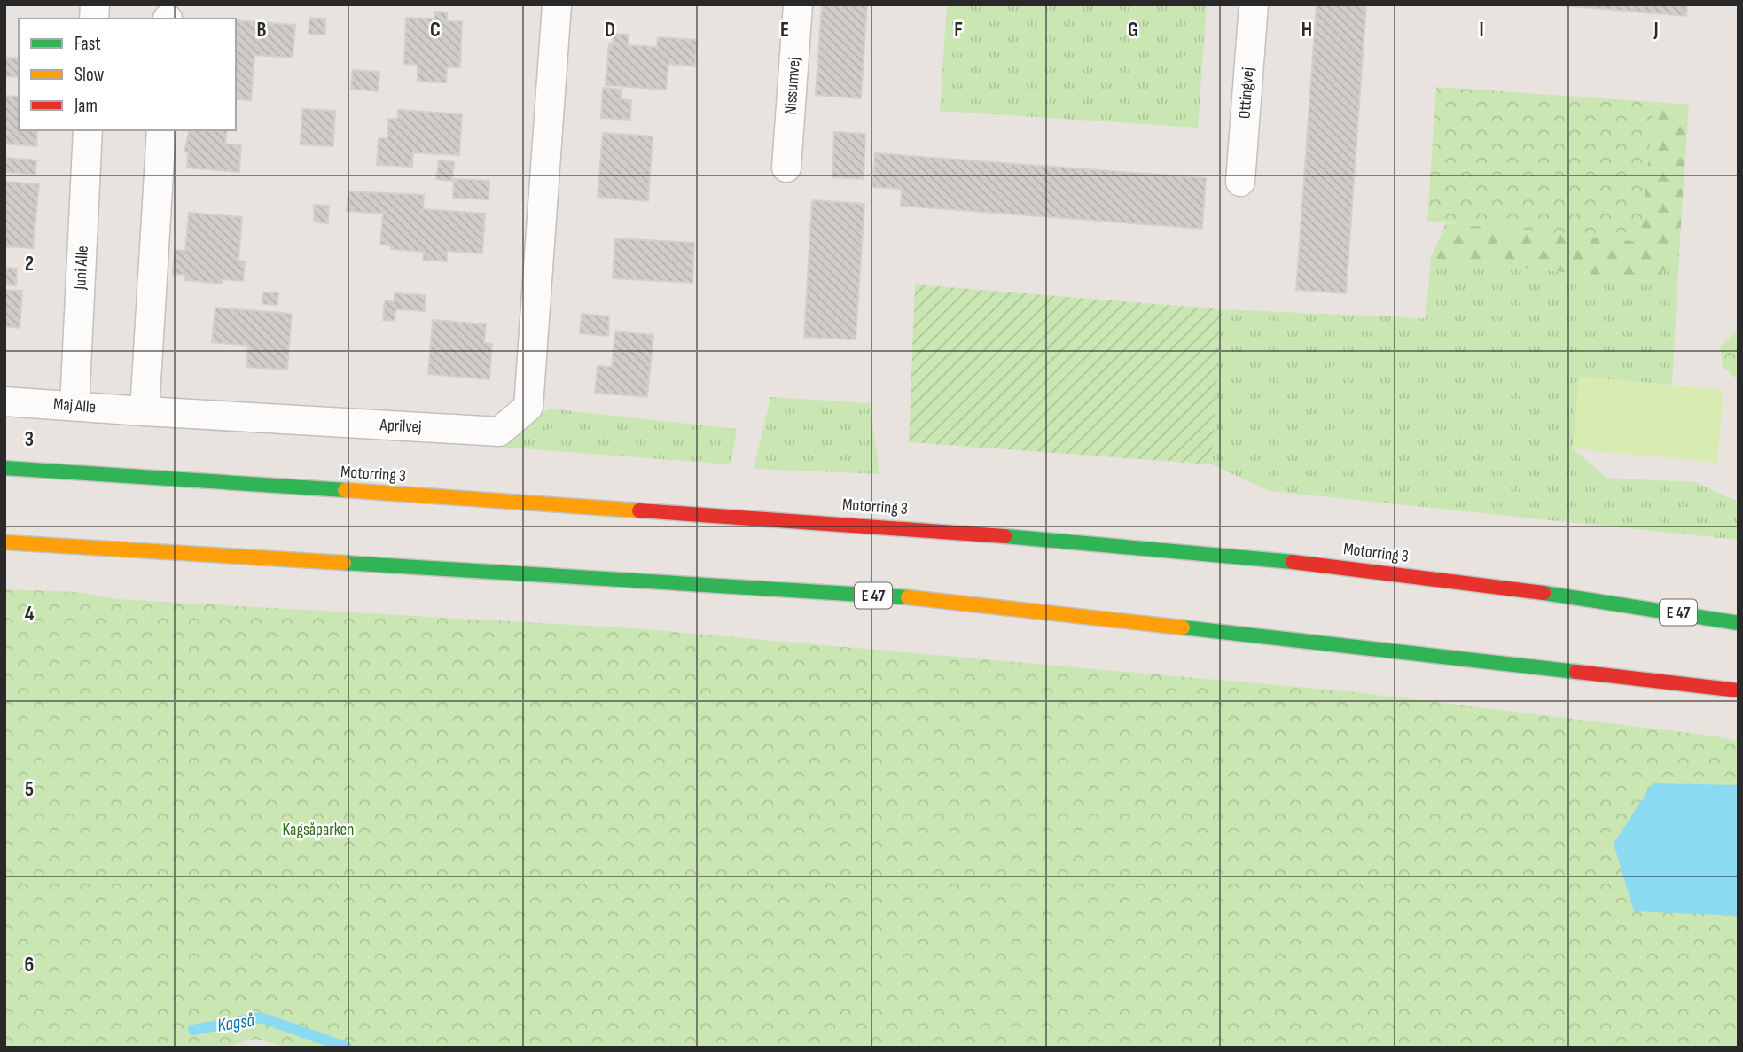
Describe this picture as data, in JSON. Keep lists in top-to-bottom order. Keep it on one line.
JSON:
{"streets":{"highway":["Motorring 3","E 47"],"street":["Nissumvej","Ottingvej","Juni Alle","Maj Alle","Aprilvej"]},"crossings":[["Juni Alle","Maj Alle"],["Maj Alle","Aprilvej"]],"water":["Kagså"],"parks":["Kagsåparken"],"legend":["Fast","Slow","Jam"],"grid":{"columns":["B","C","D","E","F","G","H","I","J"],"rows":["2","3","4","5","6"]}}
